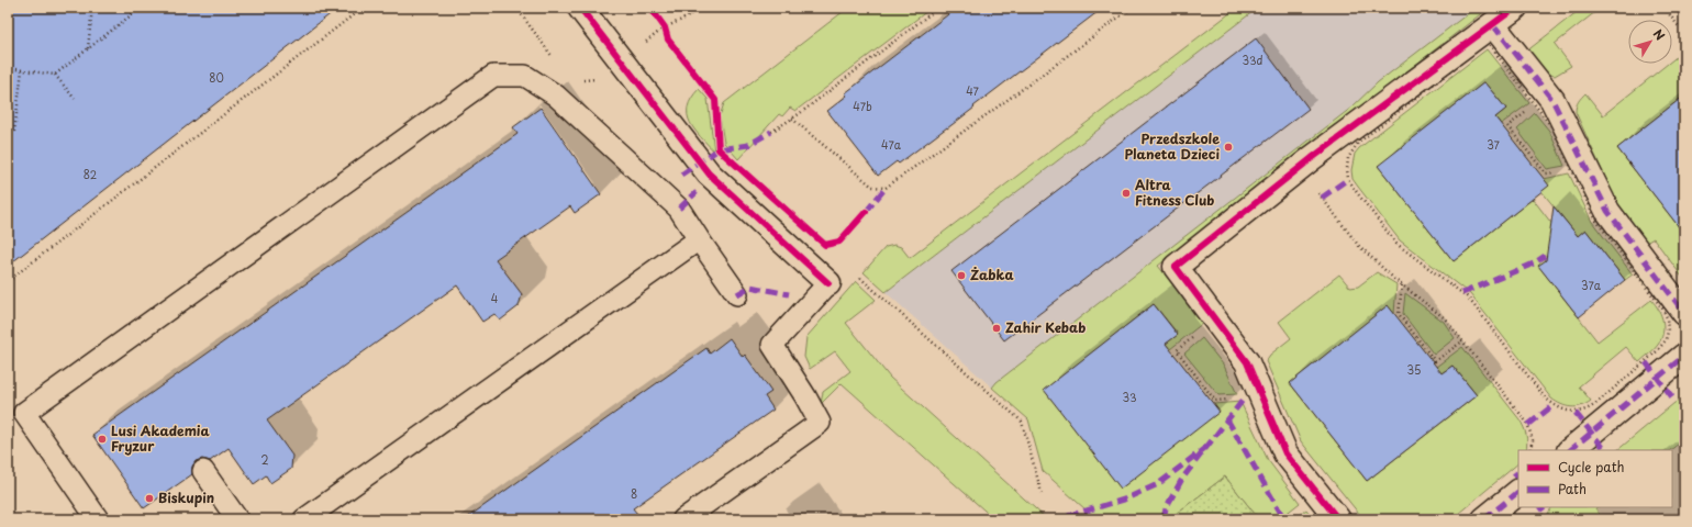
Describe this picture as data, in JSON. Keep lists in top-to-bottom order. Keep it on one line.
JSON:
{"places":["Przedszkole Planeta Dzieci","Altra Fitness Club","Żabka","Zahir Kebab","Lusi Akademia Fryzur","Biskupin"],"house_numbers":["33d","80","47","47b","47a","37","82","37a","4","35","33","2","8"],"legend":["Cycle path","Path"],"north":"top right"}
